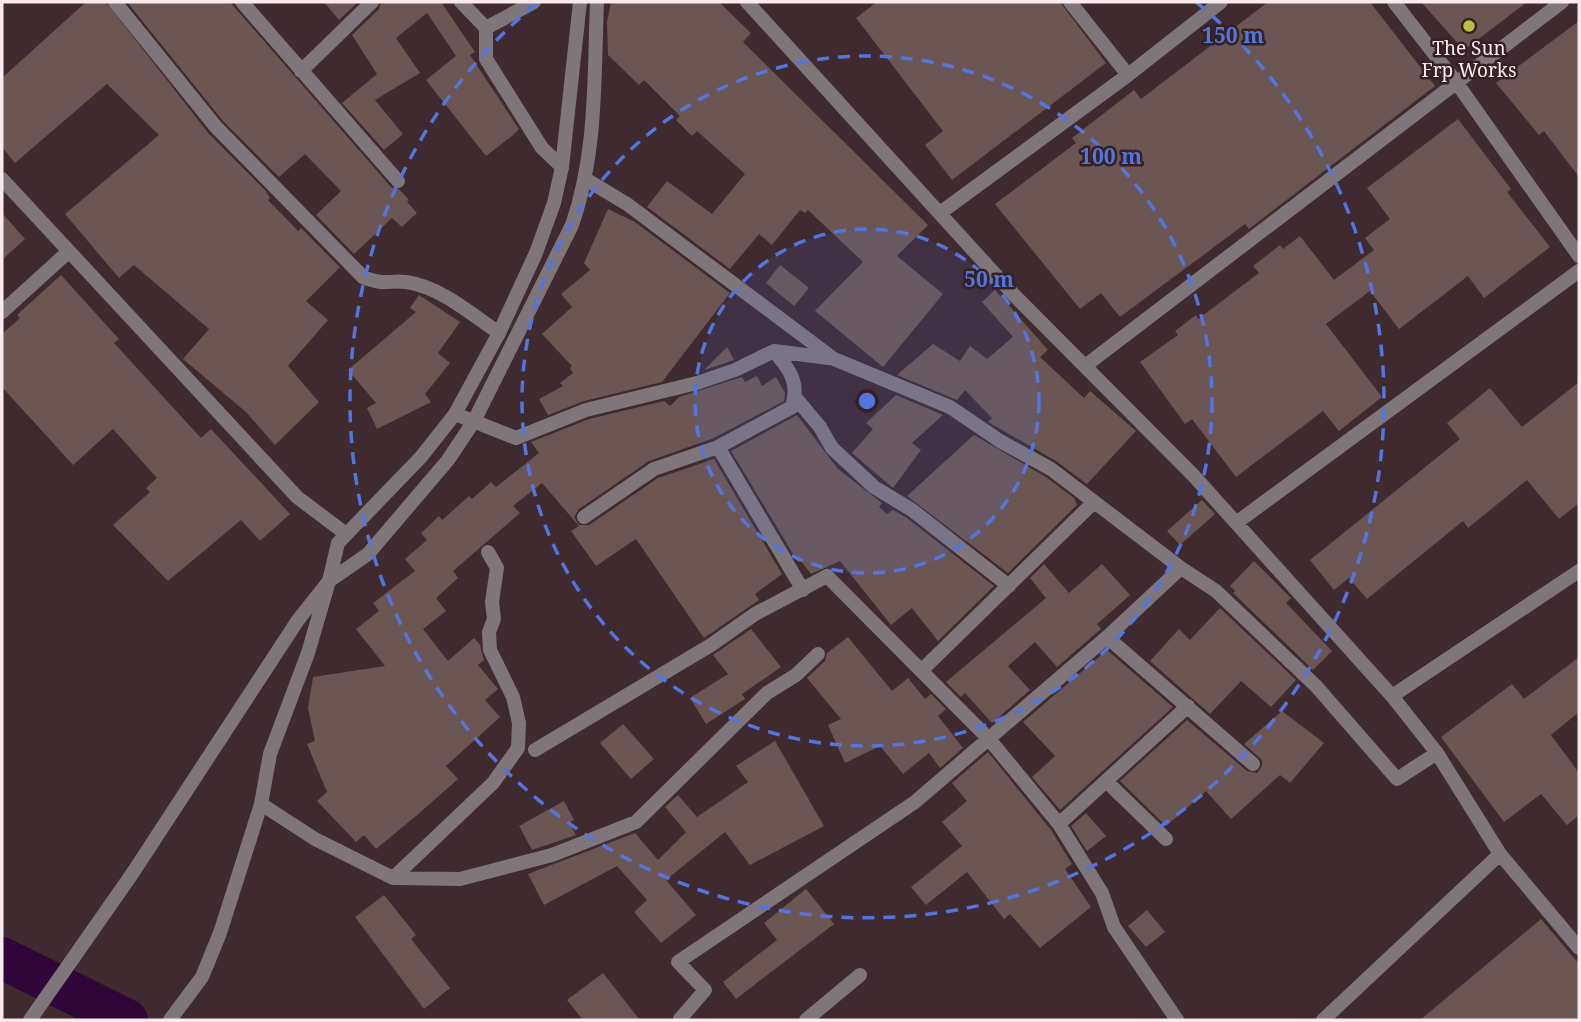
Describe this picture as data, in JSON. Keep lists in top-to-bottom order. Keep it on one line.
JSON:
{"places":["The Sun Frp Works"],"rings":["150 m","100 m","50 m"]}
